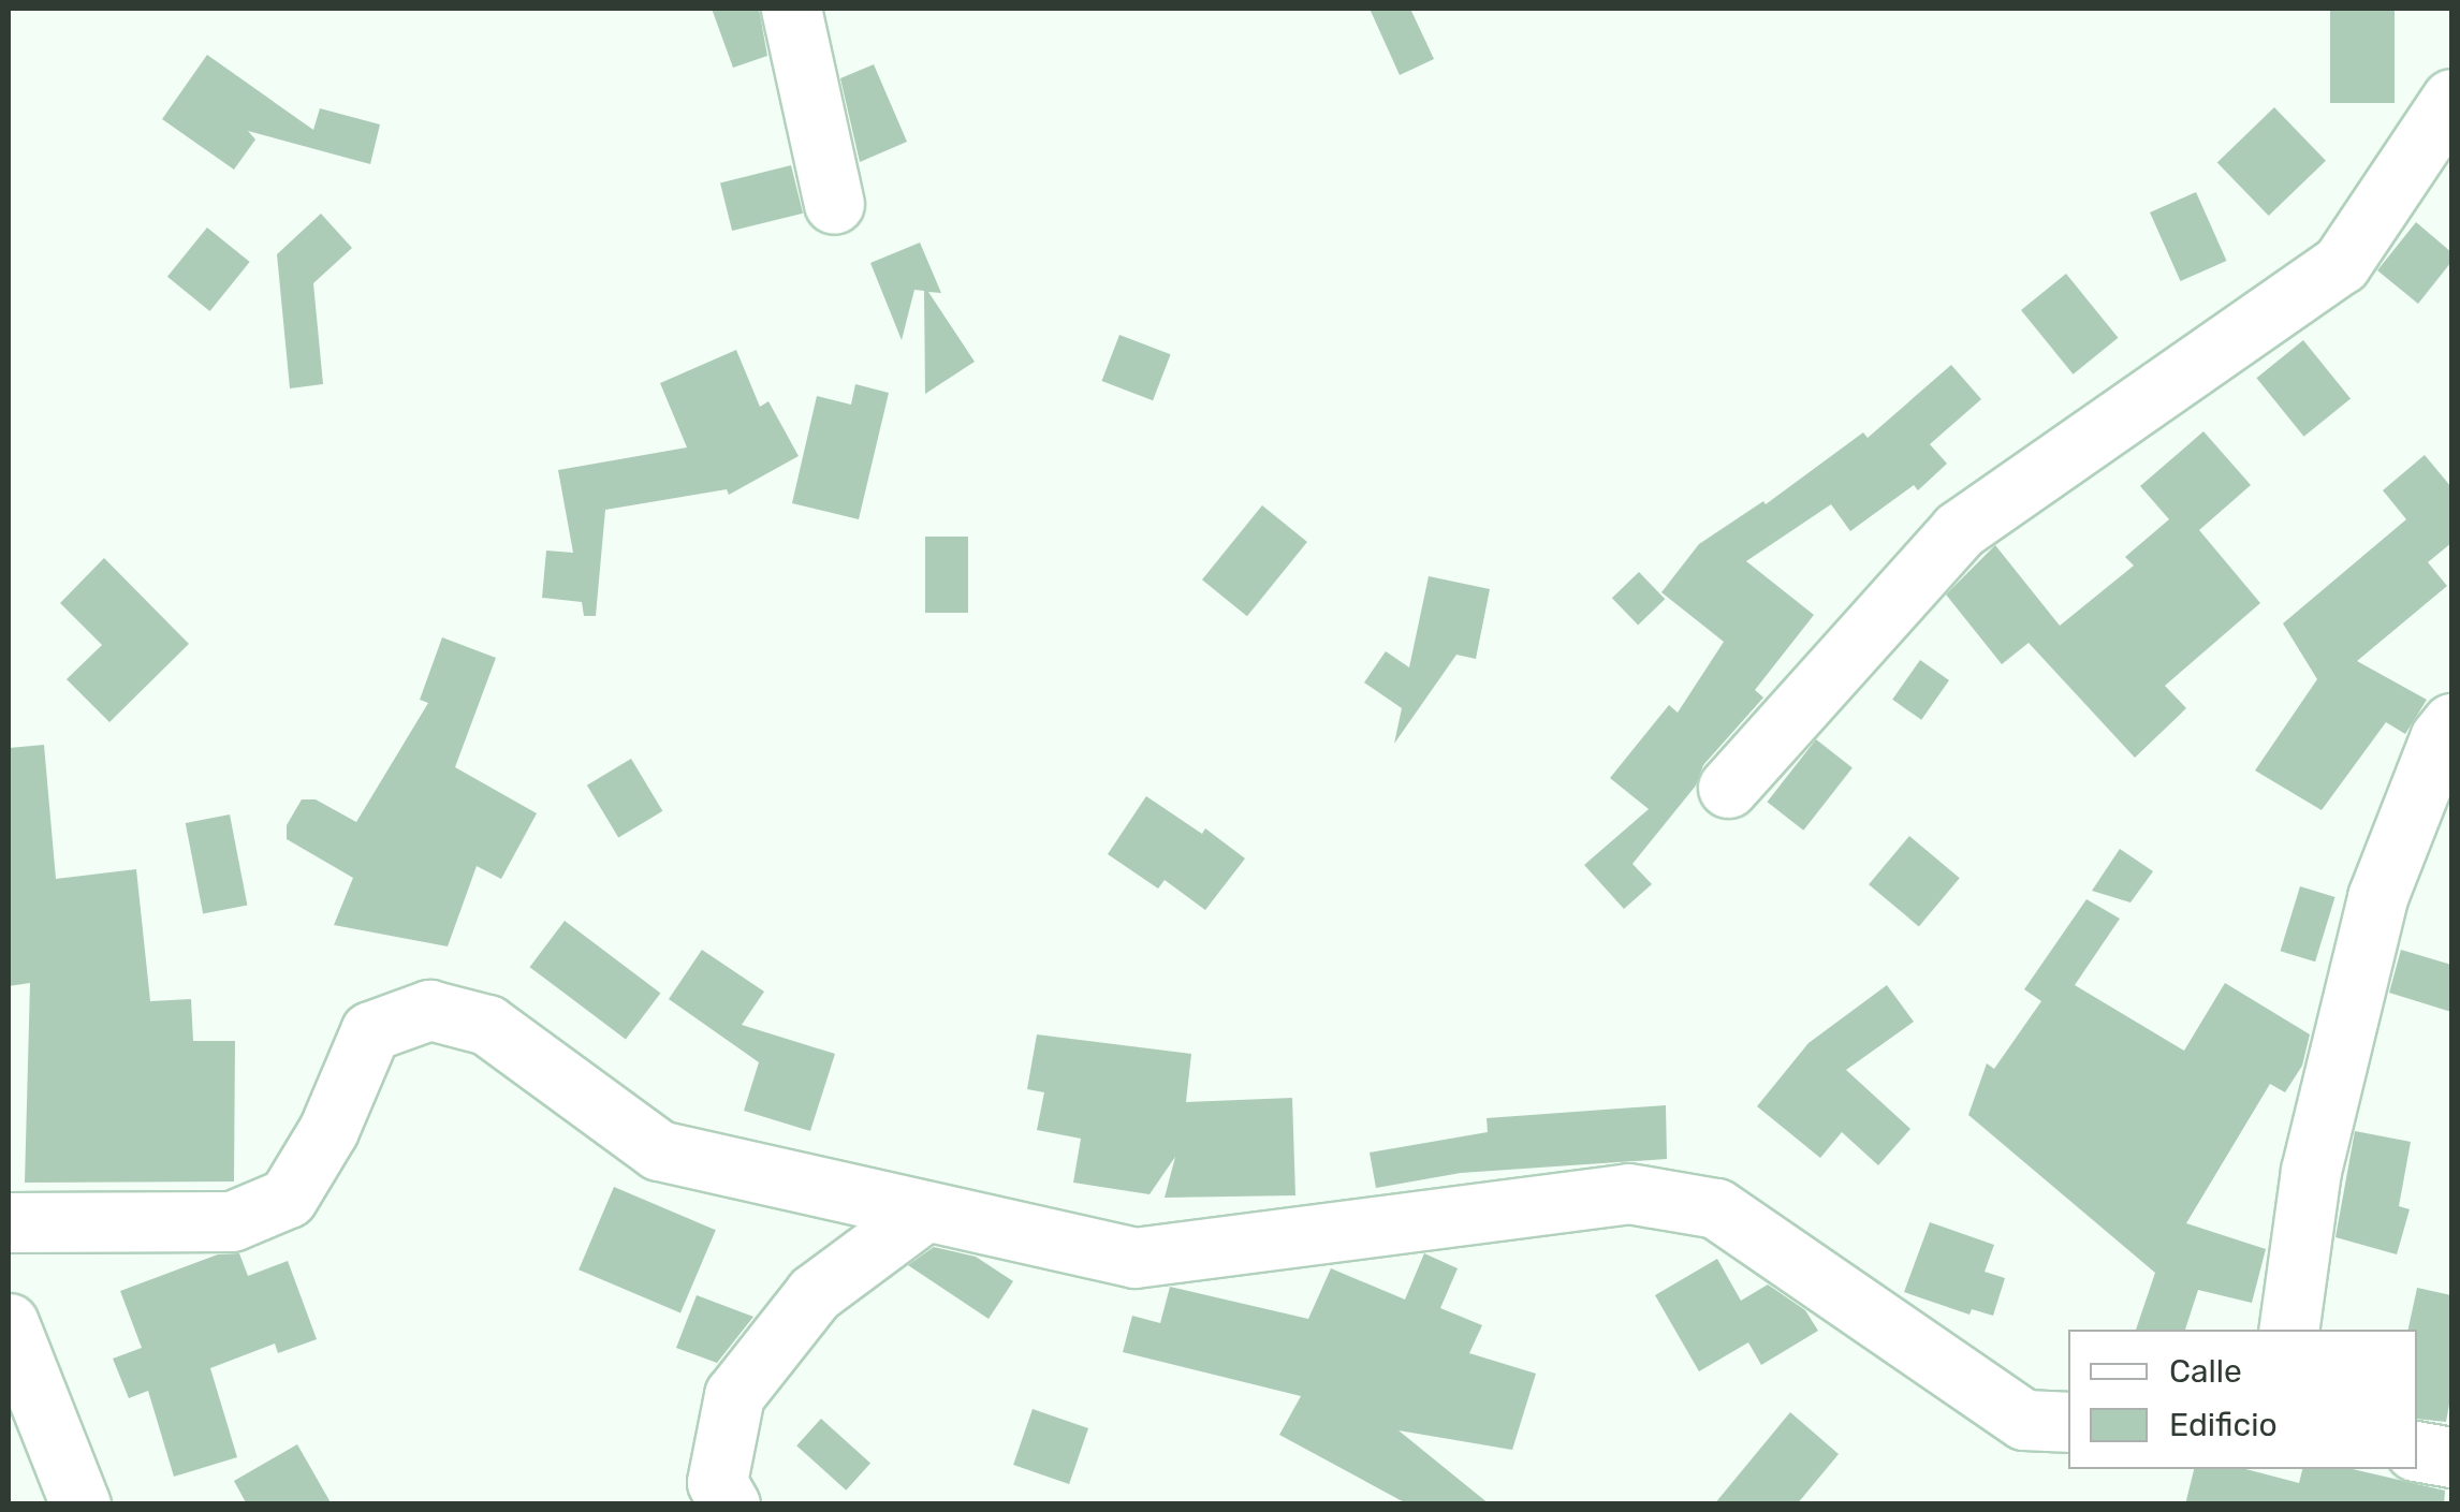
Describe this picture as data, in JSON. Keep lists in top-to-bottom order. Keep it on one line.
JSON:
{"legend":["Calle","Edificio"]}
